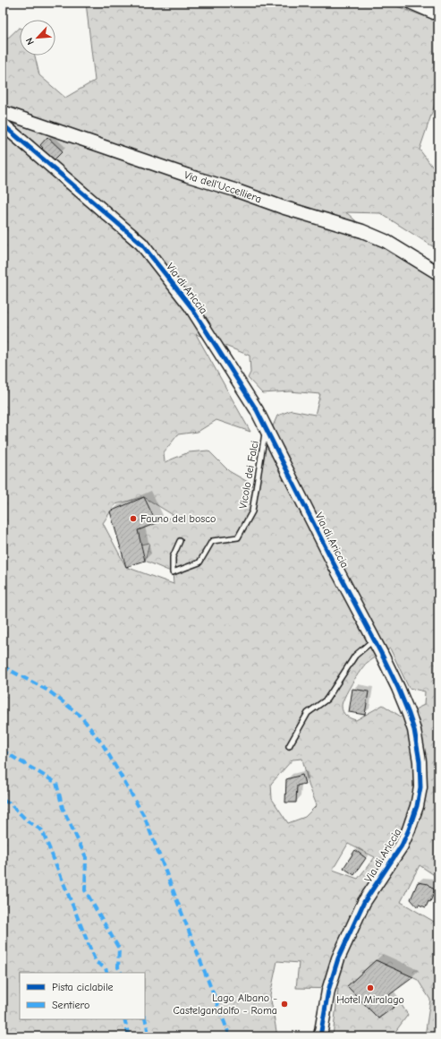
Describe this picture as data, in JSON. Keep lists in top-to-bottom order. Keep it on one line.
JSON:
{"streets":{"street":["Via dell'Uccelliera","Via di Ariccia"],"lane":["Vicolo dei Falci"]},"crossings":[["Via di Ariccia","Vicolo dei Falci"]],"places":["Fauno del bosco","Hotel Miralago","Lago Albano - Castelgandolfo - Roma"],"legend":["Pista ciclabile","Sentiero"],"north":"bottom left"}
